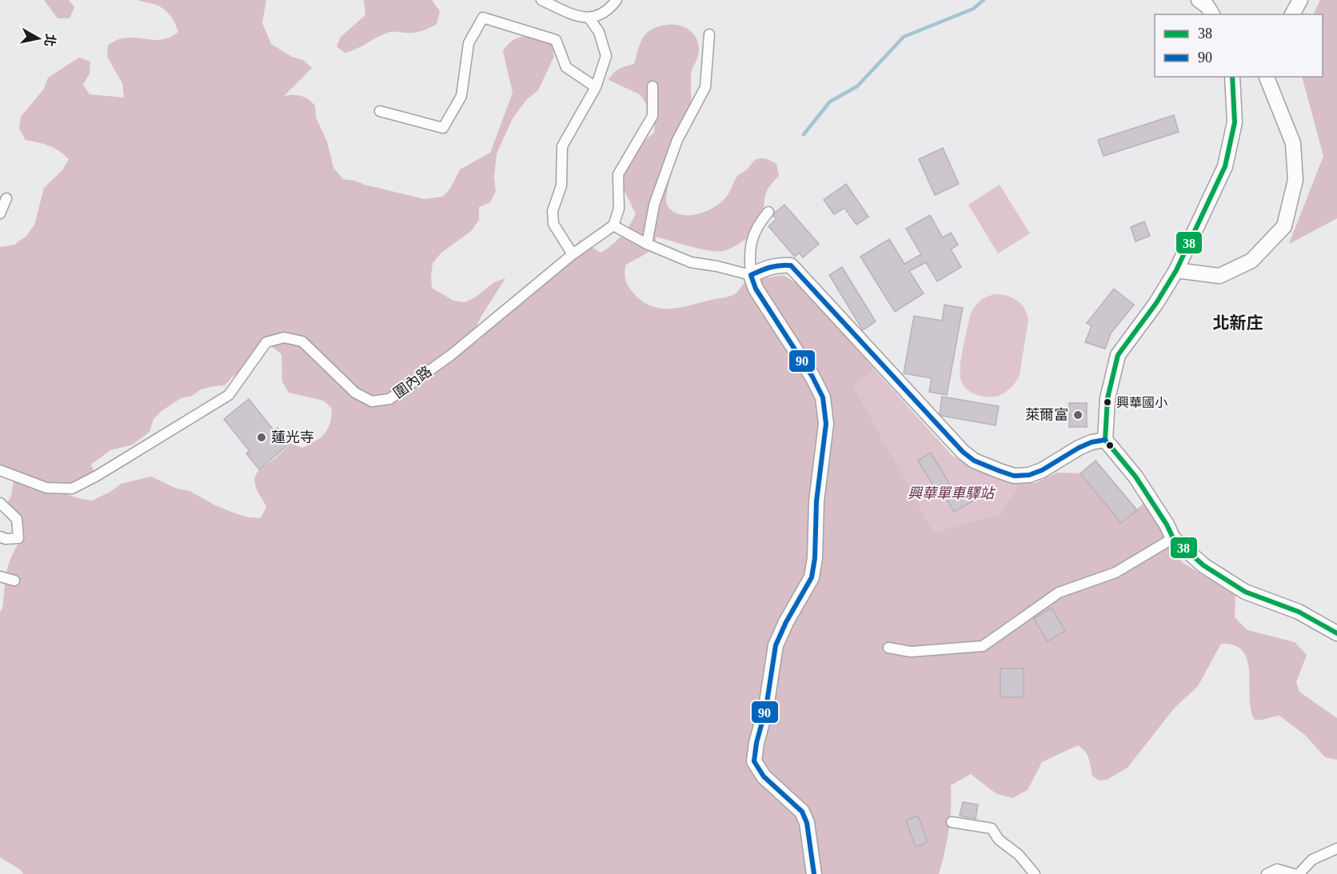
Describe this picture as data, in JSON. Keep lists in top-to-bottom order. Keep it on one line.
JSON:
{"streets":{"street":["圍內路"]},"districts":["北新庄"],"parks":["興華單車驛站"],"places":["興華國小","萊爾富","蓮光寺"],"lines":["transit line 38","transit line 90"],"legend":["38","90"],"north":"right"}
